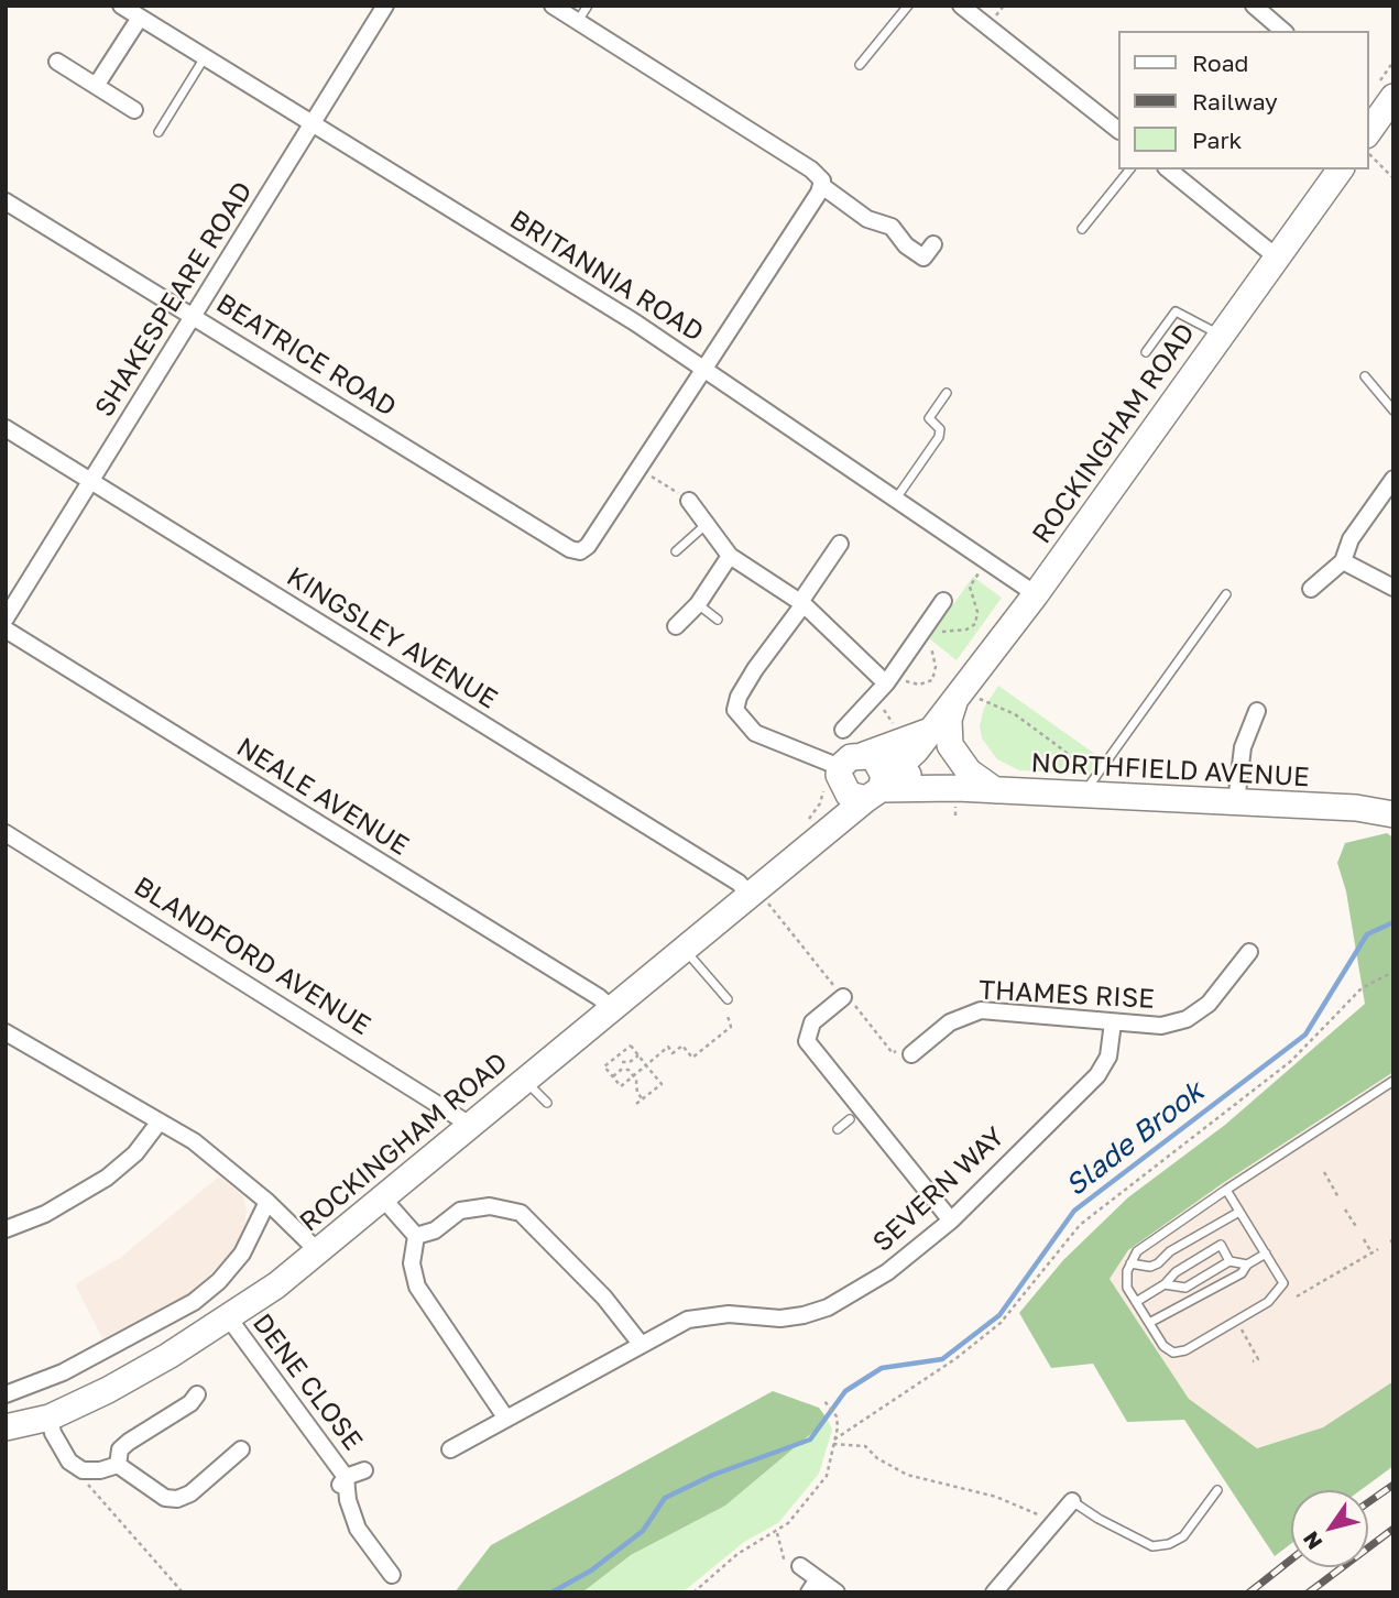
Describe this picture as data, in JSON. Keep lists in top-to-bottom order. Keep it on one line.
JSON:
{"streets":{"main road":["ROCKINGHAM ROAD","NORTHFIELD AVENUE"],"street":["BRITANNIA ROAD","SHAKESPEARE ROAD","BEATRICE ROAD","KINGSLEY AVENUE","NEALE AVENUE","BLANDFORD AVENUE","THAMES RISE","SEVERN WAY","DENE CLOSE"]},"crossings":[["BRITANNIA ROAD","SHAKESPEARE ROAD"],["BRITANNIA ROAD","ROCKINGHAM ROAD"],["SHAKESPEARE ROAD","BEATRICE ROAD"],["SHAKESPEARE ROAD","KINGSLEY AVENUE"],["ROCKINGHAM ROAD","KINGSLEY AVENUE"],["ROCKINGHAM ROAD","NORTHFIELD AVENUE"],["ROCKINGHAM ROAD","NEALE AVENUE"],["ROCKINGHAM ROAD","BLANDFORD AVENUE"],["ROCKINGHAM ROAD","DENE CLOSE"],["THAMES RISE","SEVERN WAY"]],"water":["Slade Brook"],"legend":["Road","Railway","Park"],"north":"bottom left"}
